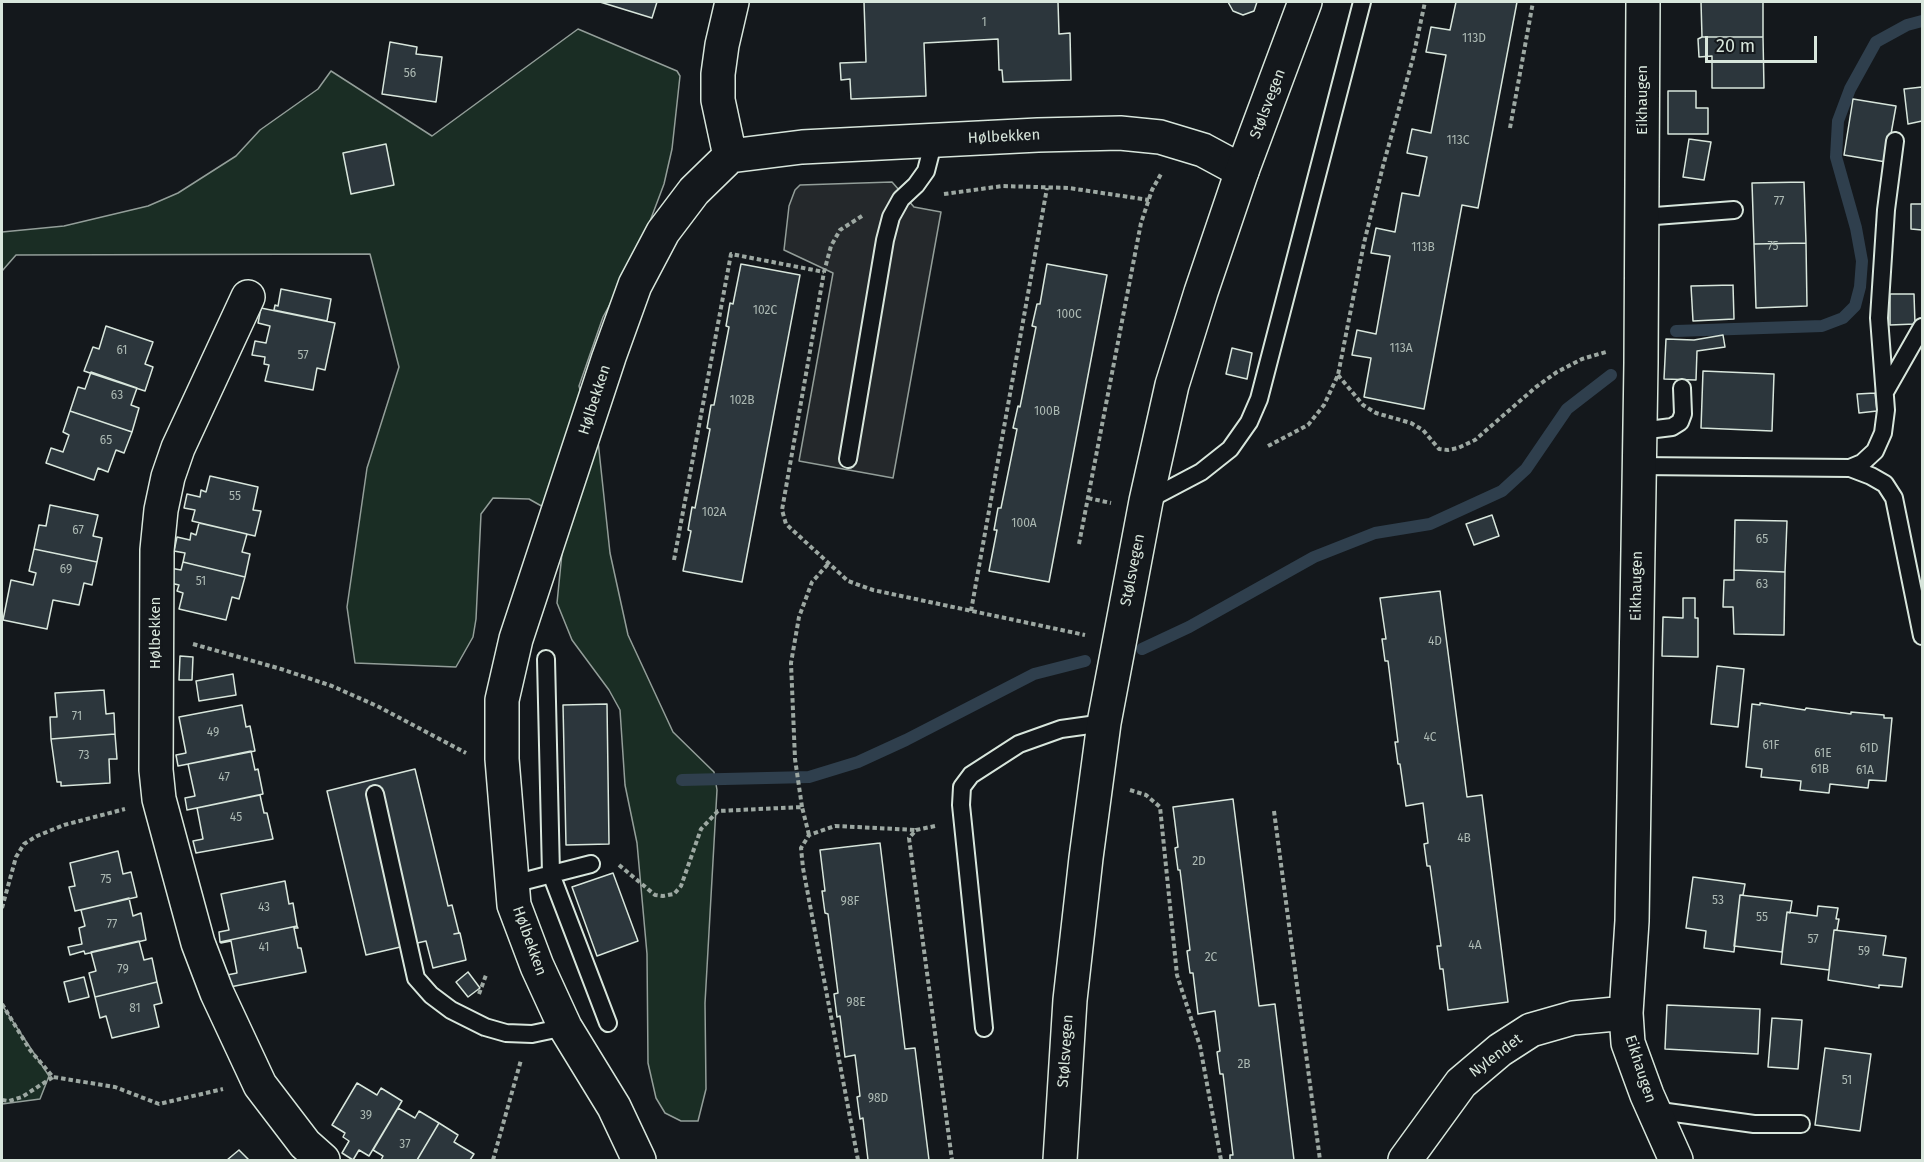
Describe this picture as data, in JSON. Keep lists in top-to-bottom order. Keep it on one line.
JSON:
{"streets":{"street":["Eikhaugen","Stølsvegen","Hølbekken","Nylendet"]},"crossings":[["Eikhaugen","Nylendet"],["Stølsvegen","Hølbekken"]],"house_numbers":["1","113D","56","113C","77","75","113B","102C","100C","113A","61","57","63","102B","100B","65","55","102A","100A","67","65","69","51","63","4D","71","49","4C","61F","61D","61E","73","61B","61A","47","45","4B","2D","75","53","98F","43","55","77","57","4A","41","59","2C","79","98E","81","2B","51","98D","39","37"],"scale_bar":"20 m"}
